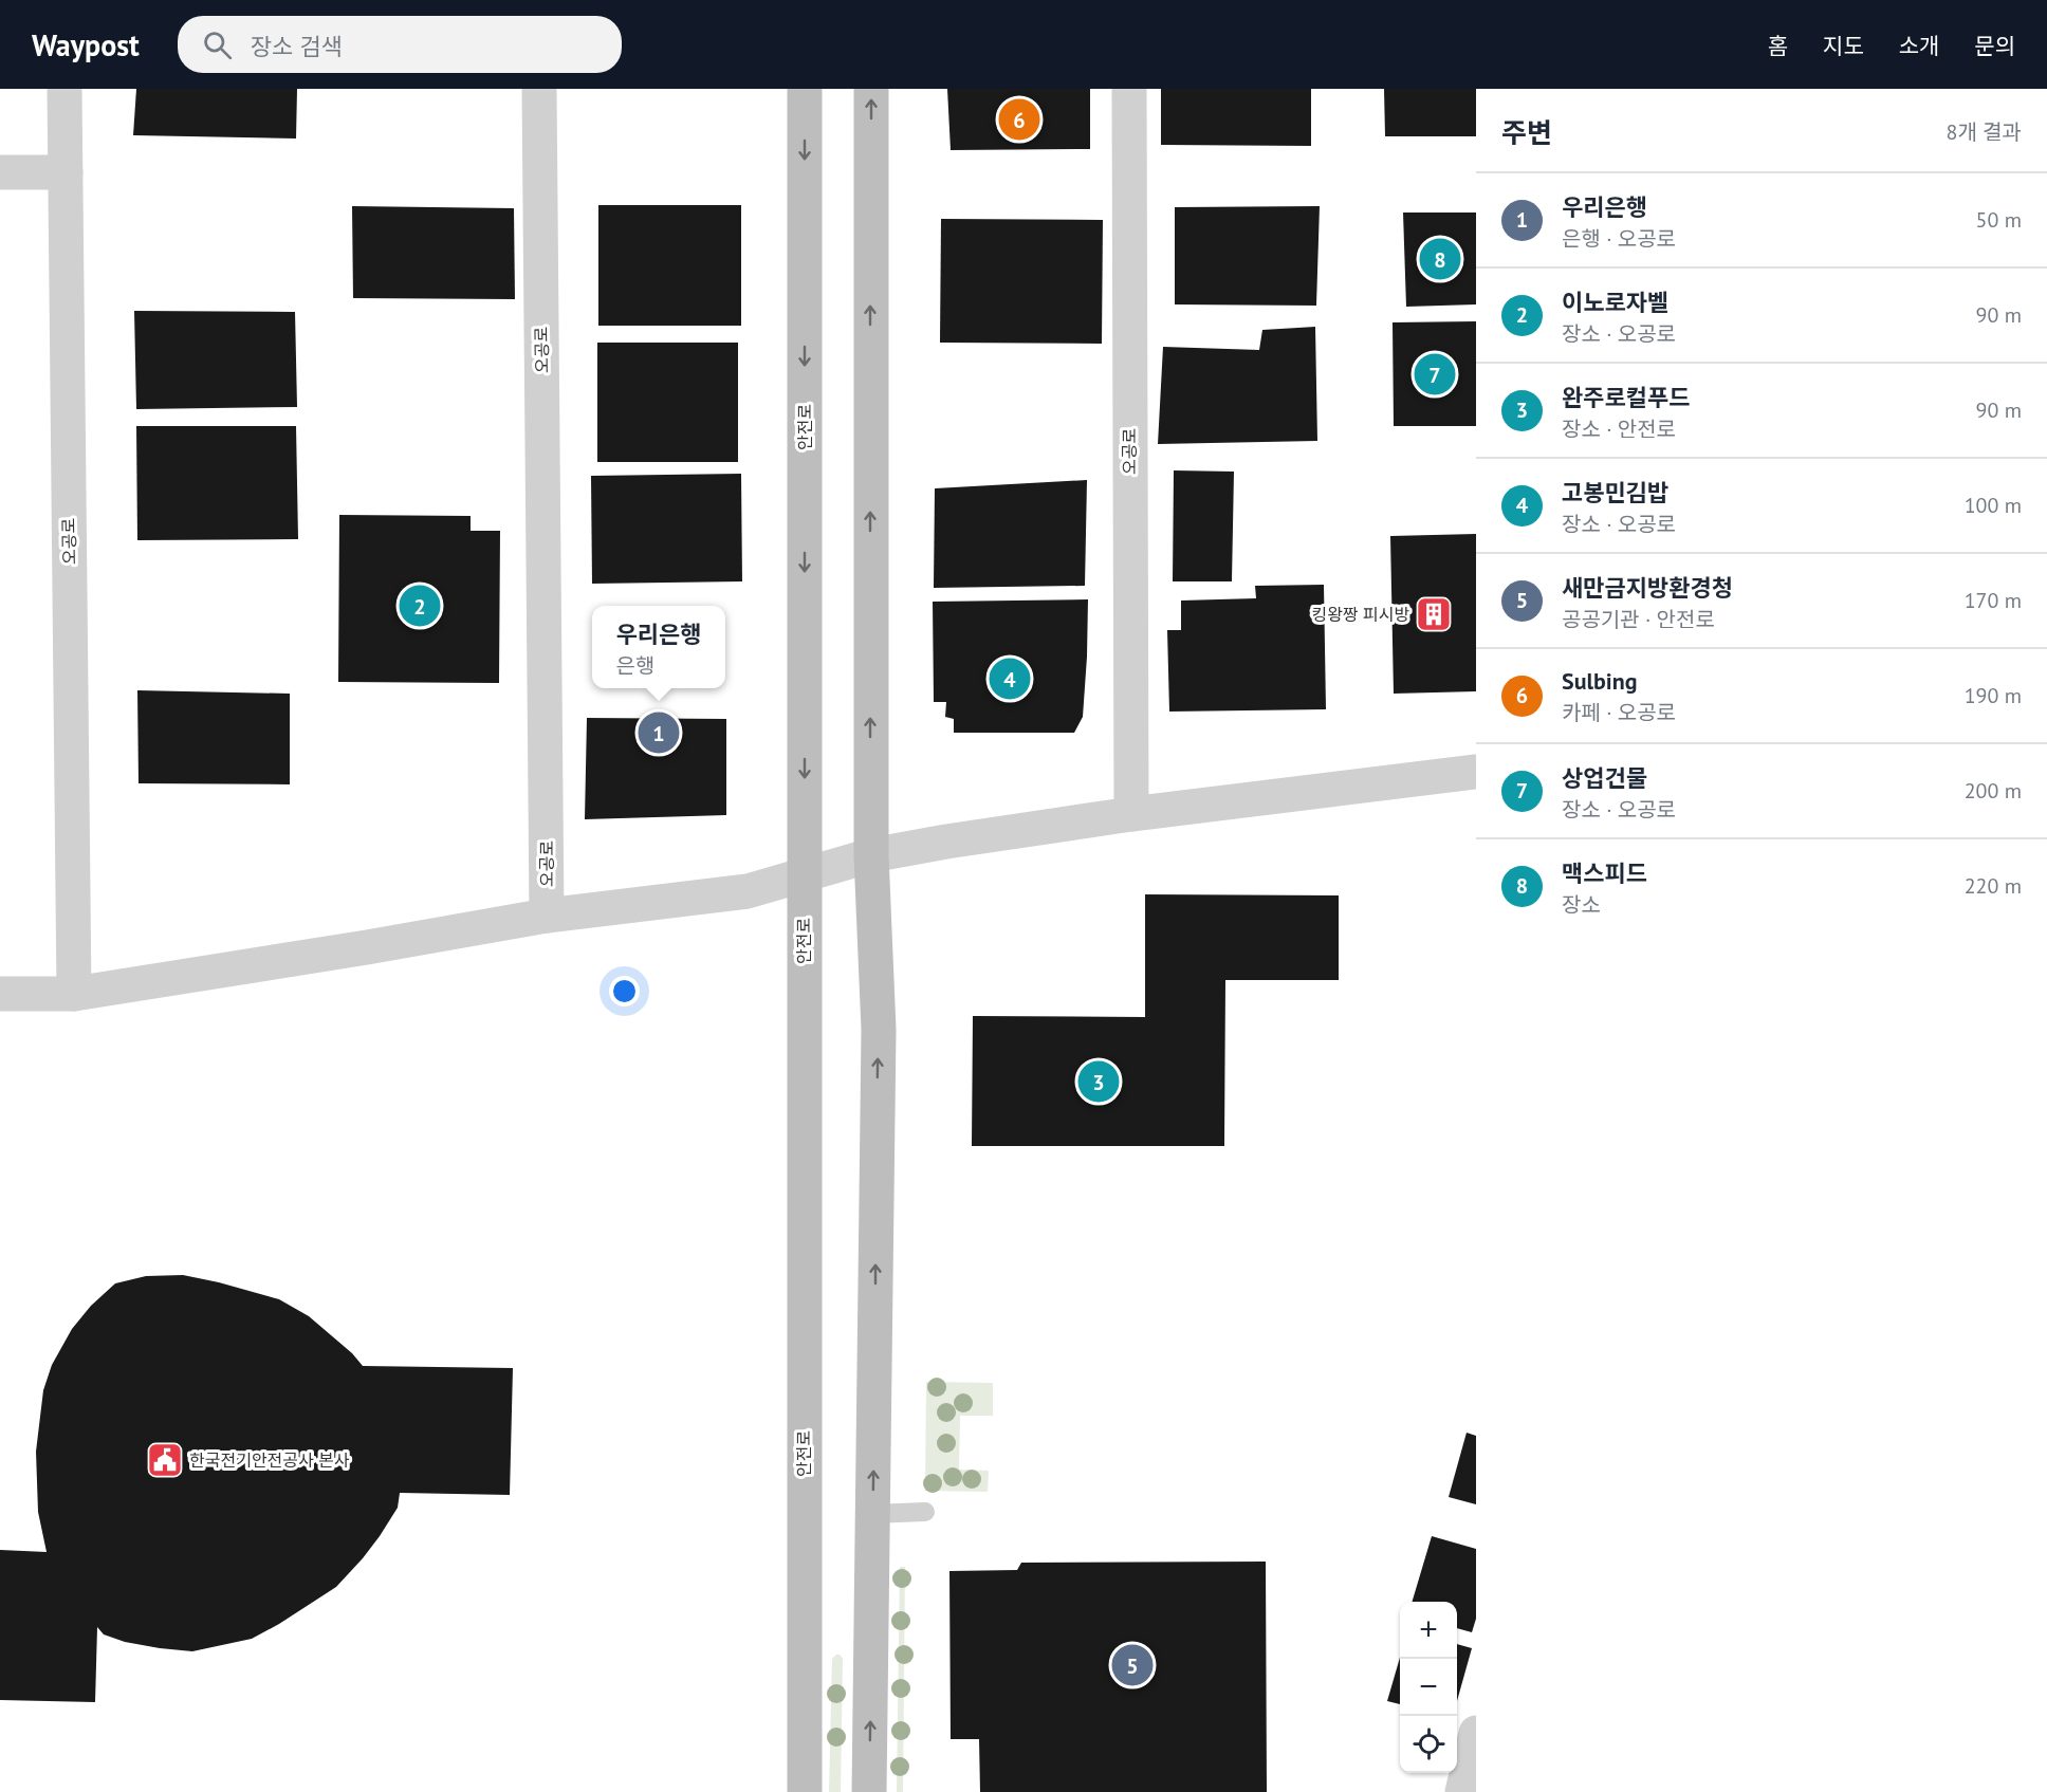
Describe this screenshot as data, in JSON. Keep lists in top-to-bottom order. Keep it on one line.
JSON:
{"streets":{"street":["오공로","안전로"]},"places":{"building":["킹왕짱 피시방"],"public building":["한국전기안전공사 본사"]},"page":{"header":"Waypost","search":"장소 검색","nav":["홈","지도","소개","문의"],"heading":["주변","8개 결과"],"pins":["6","8","7","2","4","1","3","5"],"list":[{"mark":"1","name":"우리은행","note":"은행 · 오공로","value":"50 m"},{"mark":"2","name":"이노로자벨","note":"장소 · 오공로","value":"90 m"},{"mark":"3","name":"완주로컬푸드","note":"장소 · 안전로","value":"90 m"},{"mark":"4","name":"고봉민김밥","note":"장소 · 오공로","value":"100 m"},{"mark":"5","name":"새만금지방환경청","note":"공공기관 · 안전로","value":"170 m"},{"mark":"6","name":"Sulbing","note":"카페 · 오공로","value":"190 m"},{"mark":"7","name":"상업건물","note":"장소 · 오공로","value":"200 m"},{"mark":"8","name":"맥스피드","note":"장소","value":"220 m"}],"popup":["우리은행","은행"],"map_buttons":["+","−"]}}
